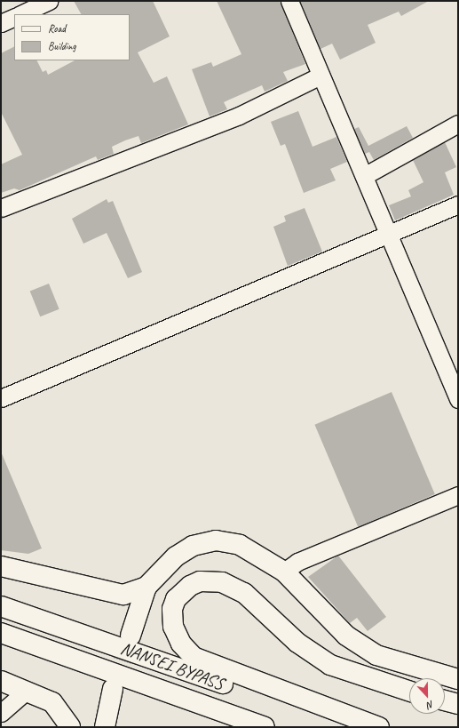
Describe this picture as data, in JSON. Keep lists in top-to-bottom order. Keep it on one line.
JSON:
{"streets":{"main road":["NANSEI BYPASS"]},"legend":["Road","Building"],"north":"bottom"}
